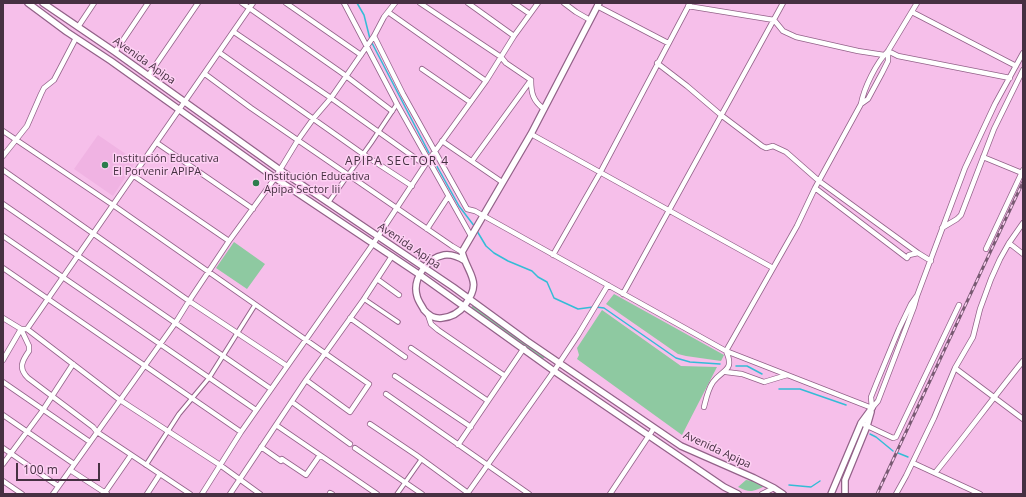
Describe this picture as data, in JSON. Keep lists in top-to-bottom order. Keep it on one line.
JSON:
{"streets":{"street":["Avenida Apipa"]},"districts":["APIPA SECTOR 4"],"places":["Institución Educativa El Porvenir APIPA","Institución Educativa Apipa Sector Iii"],"scale_bar":"100 m"}
